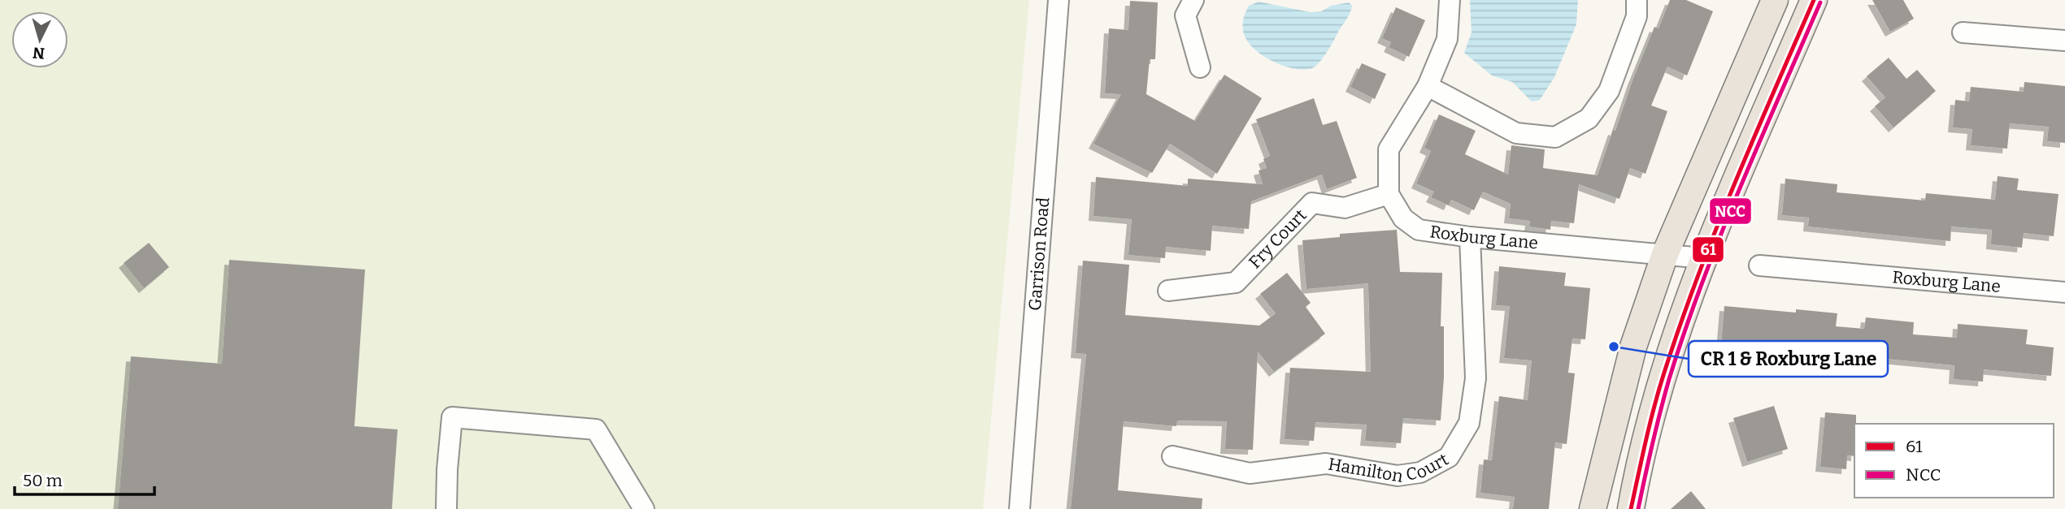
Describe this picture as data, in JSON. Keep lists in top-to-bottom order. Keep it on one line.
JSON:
{"streets":{"street":["Roxburg Lane","Fry Court","Garrison Road","Hamilton Court"]},"crossings":[["Roxburg Lane","Fry Court"],["Roxburg Lane","Hamilton Court"]],"places":["CR 1 & Roxburg Lane"],"lines":["transit line 61","transit line NCC"],"legend":["61","NCC"],"scale_bar":"50 m","north":"bottom"}
